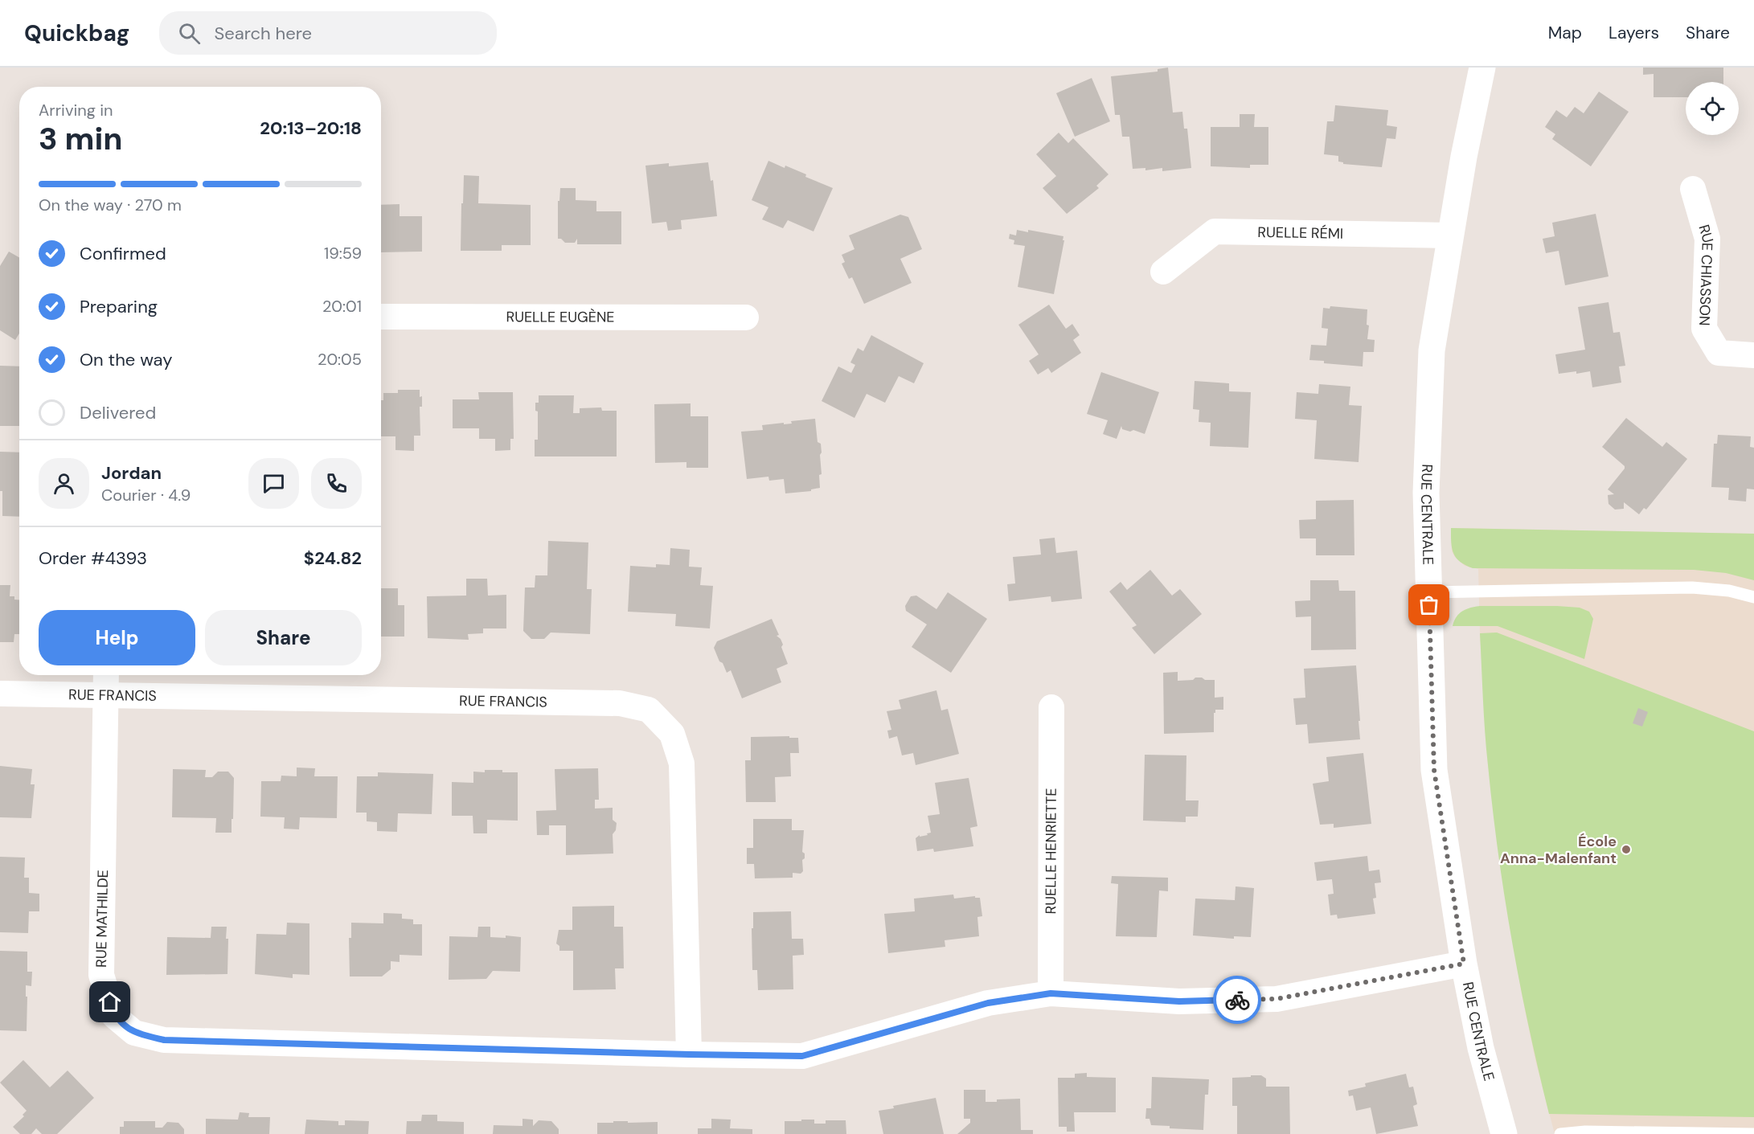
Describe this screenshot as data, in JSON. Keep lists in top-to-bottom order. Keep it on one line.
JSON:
{"streets":{"street":["RUELLE RÉMI","RUE CHIASSON","RUELLE EUGÈNE","RUE CENTRALE","RUE FRANCIS","RUELLE HENRIETTE","RUE MATHILDE"]},"crossings":[["RUELLE RÉMI","RUE CENTRALE"],["RUE CENTRALE","RUE MATHILDE"],["RUE FRANCIS","RUE MATHILDE"],["RUELLE HENRIETTE","RUE MATHILDE"]],"places":["École Anna-Malenfant"],"page":{"header":"Quickbag","search":"Search here","nav":["Map","Layers","Share"],"heading":["3 min","Arriving in","20:13–20:18"],"panel":["Jordan","Courier · 4.9","Order #4393","$24.82"],"bar":"On the way · 270 m","list":[["Confirmed","19:59"],["Preparing","20:01"],["On the way","20:05"],"Delivered"],"buttons":["Help","Share"]}}
